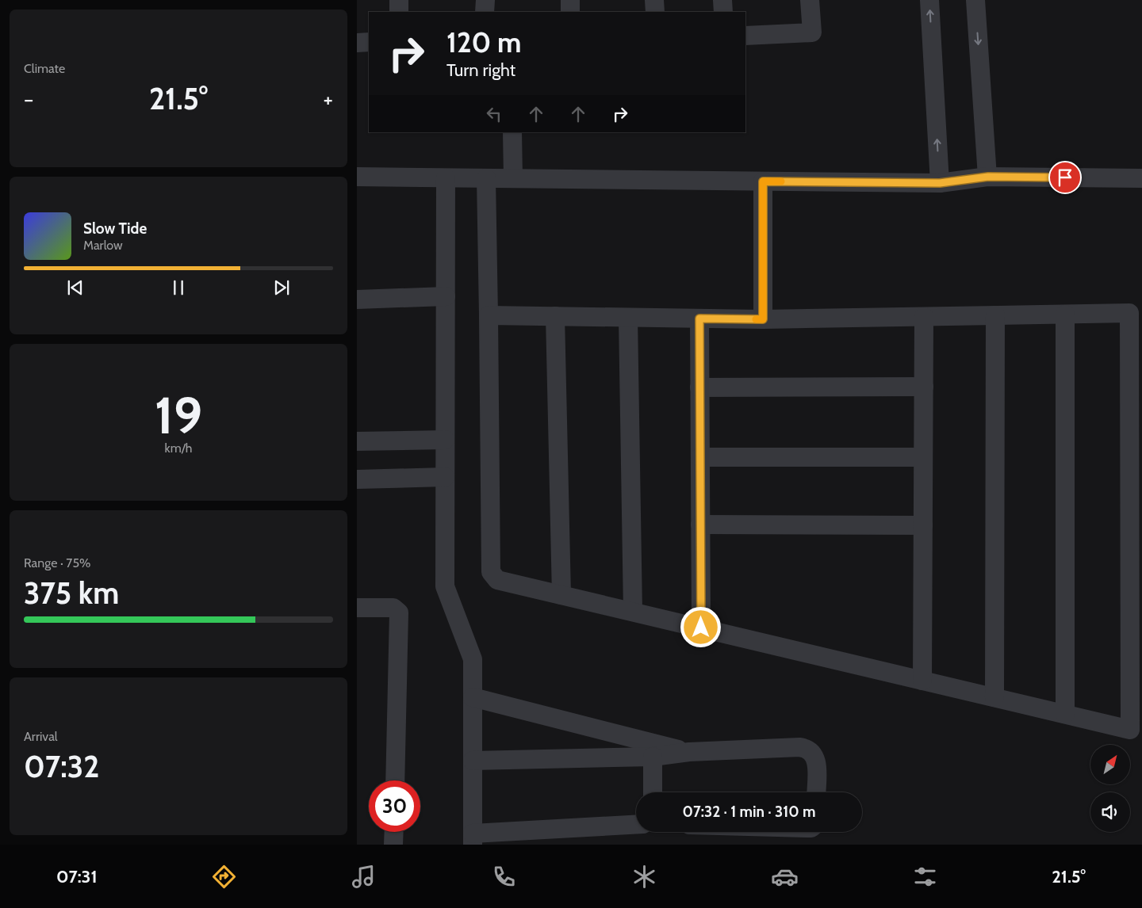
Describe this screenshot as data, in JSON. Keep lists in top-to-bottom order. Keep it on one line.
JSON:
{"north":"top right","page":{"tile":["Climate",["19","km/h"],["Range · 75%","375 km"],["Arrival","07:32"]],"turn":["120 m","Turn right"],"heat":["−","21.5°","+"],"song":["Slow Tide","Marlow"],"limit":"30","trip":"07:32 · 1 min · 310 m","tabs":["07:31","21.5°"]}}
